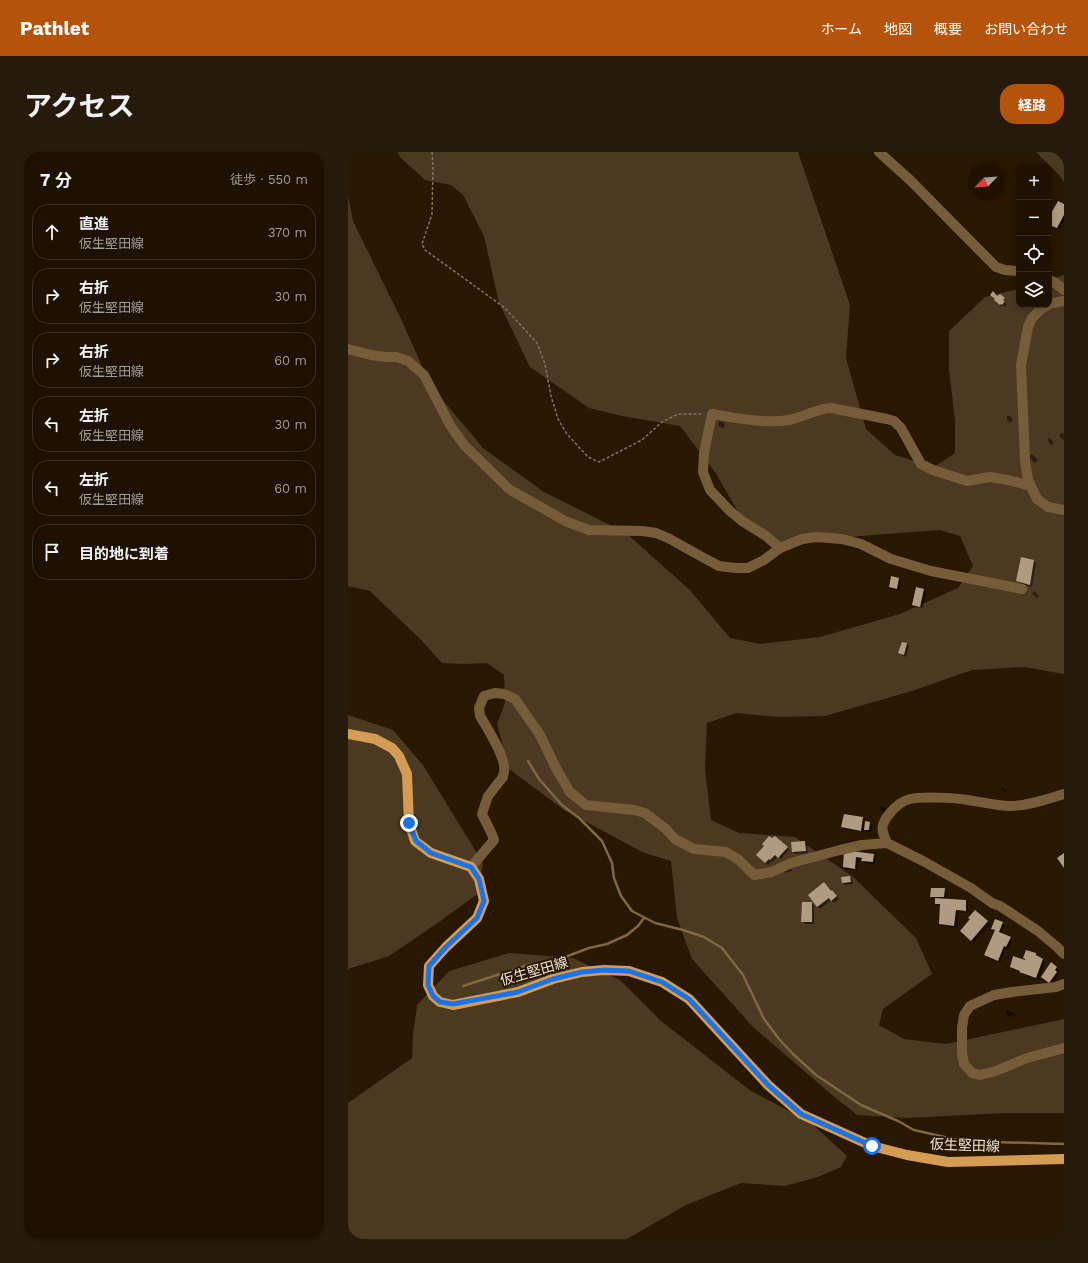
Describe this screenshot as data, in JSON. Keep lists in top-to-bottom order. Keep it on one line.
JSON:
{"streets":{"main road":["仮生堅田線"]},"north":"bottom left","page":{"header":"Pathlet","nav":["ホーム","地図","概要","お問い合わせ"],"title":"アクセス","buttons":"経路","heading":["7 分","徒歩 · 550 m"],"map_buttons":["+","−"],"list":[["直進","仮生堅田線","370 m"],["右折","仮生堅田線","30 m"],["右折","仮生堅田線","60 m"],["左折","仮生堅田線","30 m"],["左折","仮生堅田線","60 m"],"目的地に到着"]}}
